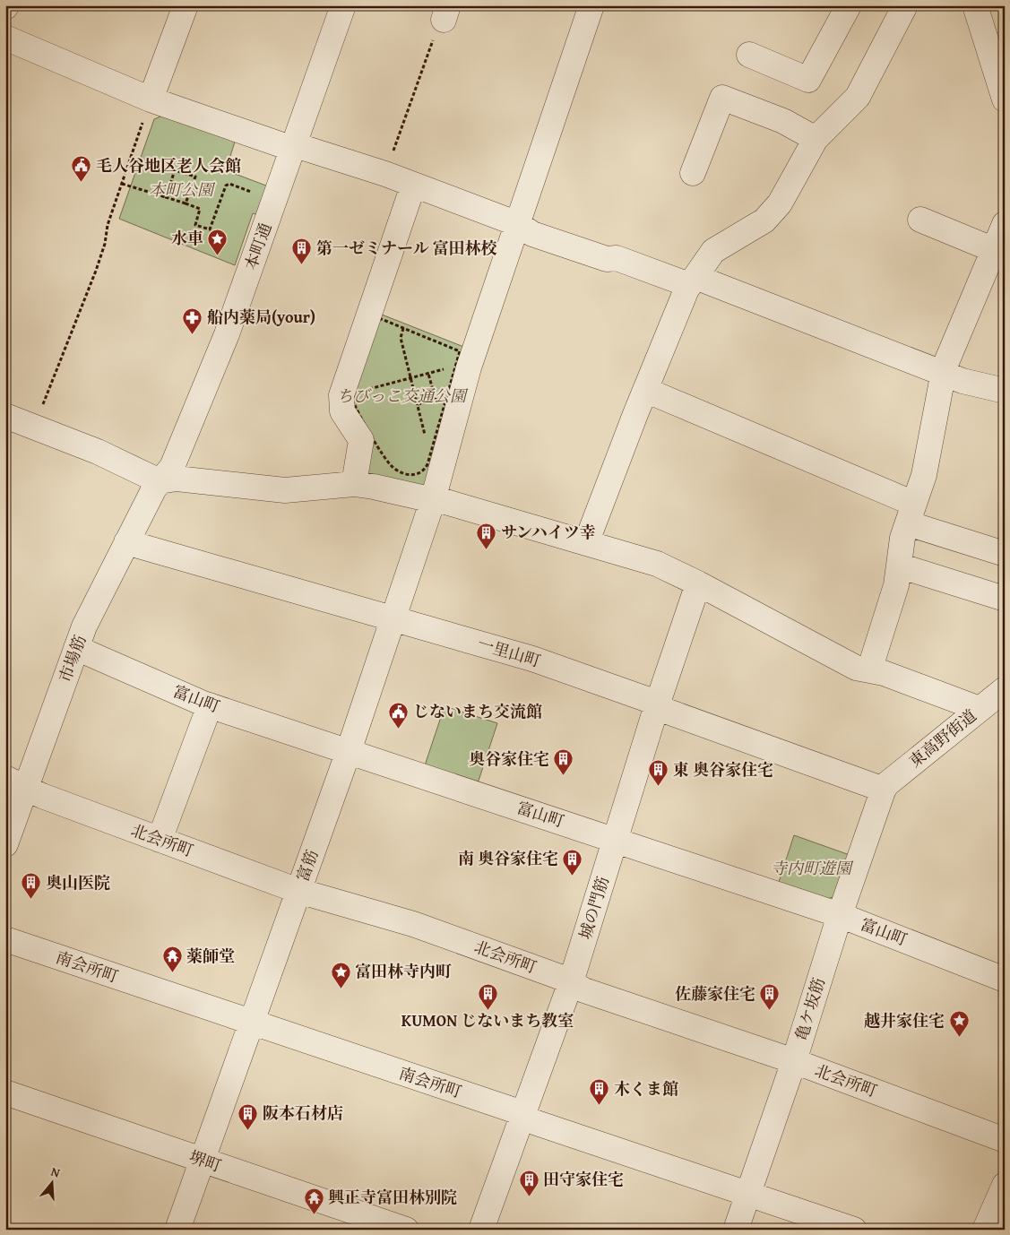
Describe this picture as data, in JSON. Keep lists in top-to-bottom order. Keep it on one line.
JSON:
{"streets":{"street":["本町通","一里山町","市場筋","富山町","東高野街道","北会所町","富筋","城の門筋","南会所町","亀ケ坂筋","堺町"]},"crossings":[["本町通","市場筋"],["一里山町","市場筋"],["一里山町","東高野街道"],["一里山町","富筋"],["一里山町","城の門筋"],["一里山町","亀ケ坂筋"],["市場筋","富山町"],["市場筋","北会所町"],["富山町","富筋"],["富山町","城の門筋"],["富山町","亀ケ坂筋"],["東高野街道","亀ケ坂筋"],["北会所町","富筋"],["北会所町","城の門筋"],["北会所町","亀ケ坂筋"],["富筋","南会所町"],["富筋","堺町"],["城の門筋","南会所町"],["南会所町","亀ケ坂筋"]],"parks":["本町公園","ちびっこ交通公園","寺内町遊園"],"places":{"public building":["毛人谷地区老人会館","じないまち交流館"],"place":["水車","富田林寺内町","越井家住宅"],"building":["第一ゼミナール 富田林校","サンハイツ幸","奥谷家住宅","東 奥谷家住宅","南 奥谷家住宅","奥山医院","KUMON じないまち教室","佐藤家住宅","木くま館","阪本石材店","田守家住宅"],"pharmacy":["船内薬局(your)"],"temple":["薬師堂","興正寺富田林別院"]},"north":"top"}
